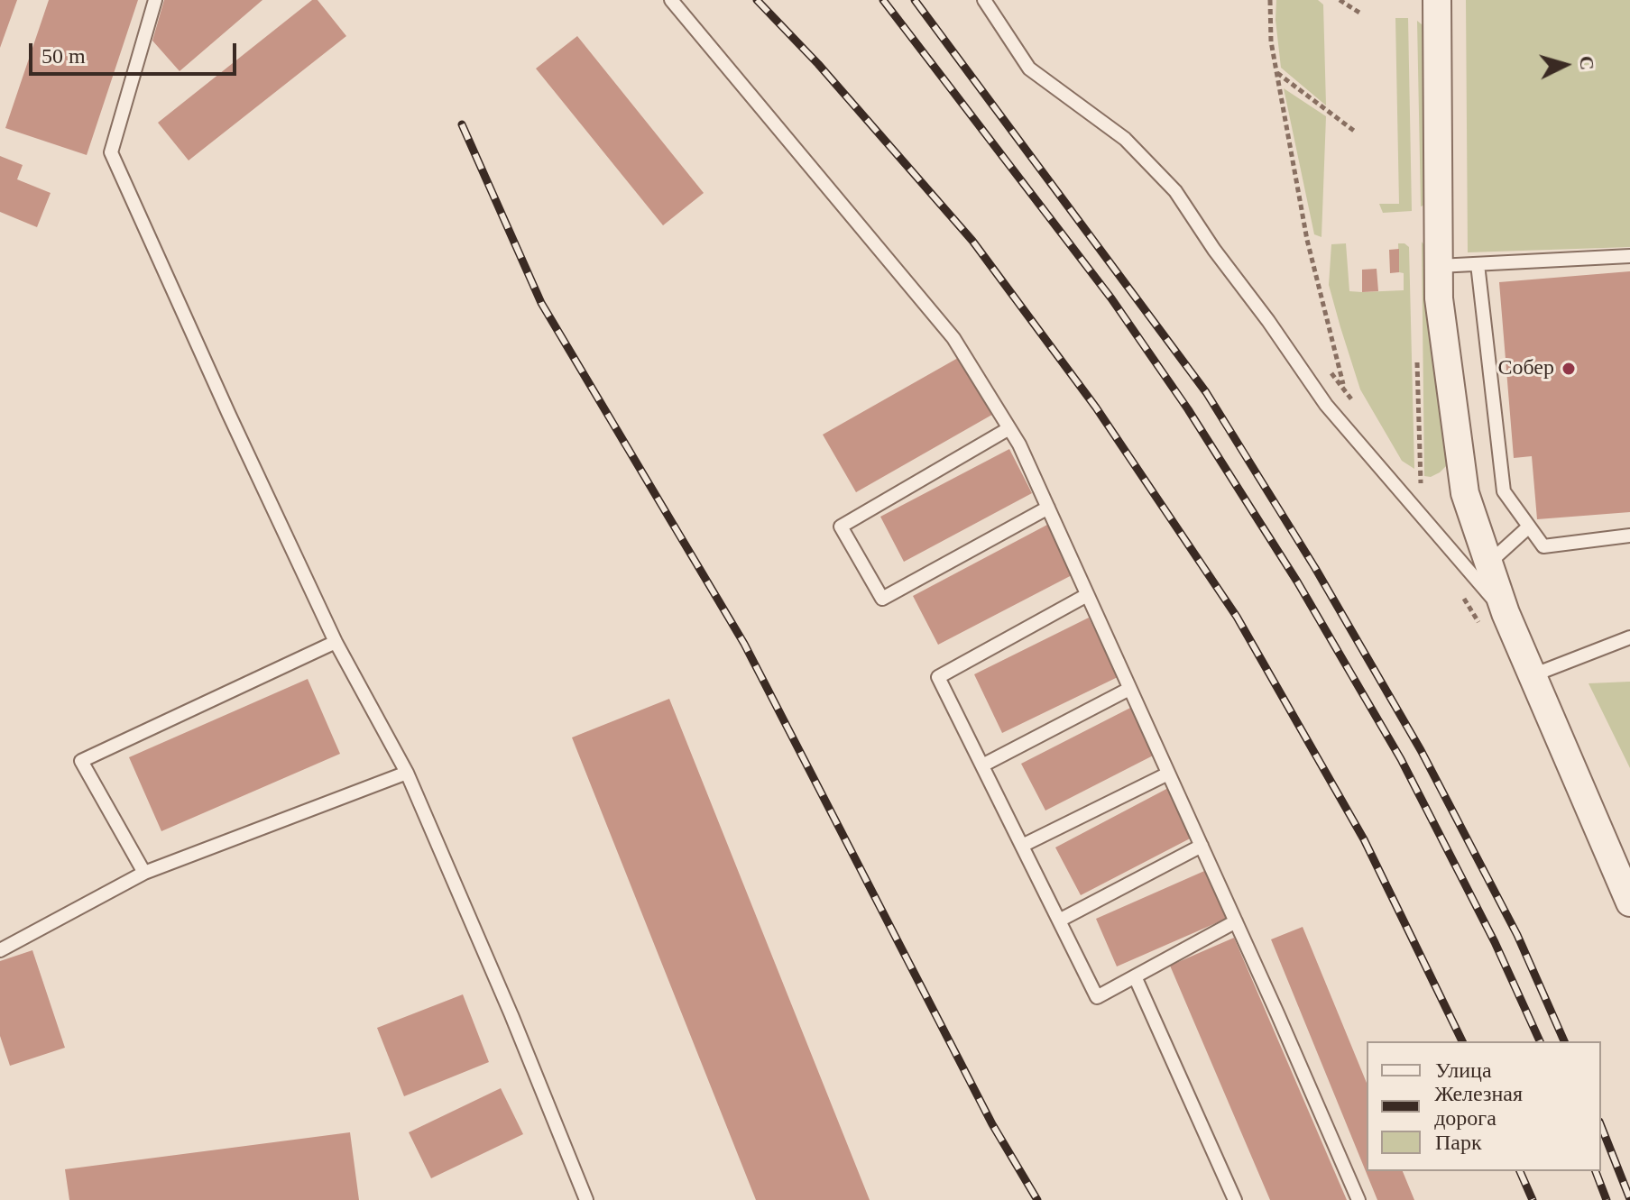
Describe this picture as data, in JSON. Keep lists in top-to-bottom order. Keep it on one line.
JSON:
{"places":["Собер"],"legend":["Улица","Железная дорога","Парк"],"scale_bar":"50 m","north":"right"}
